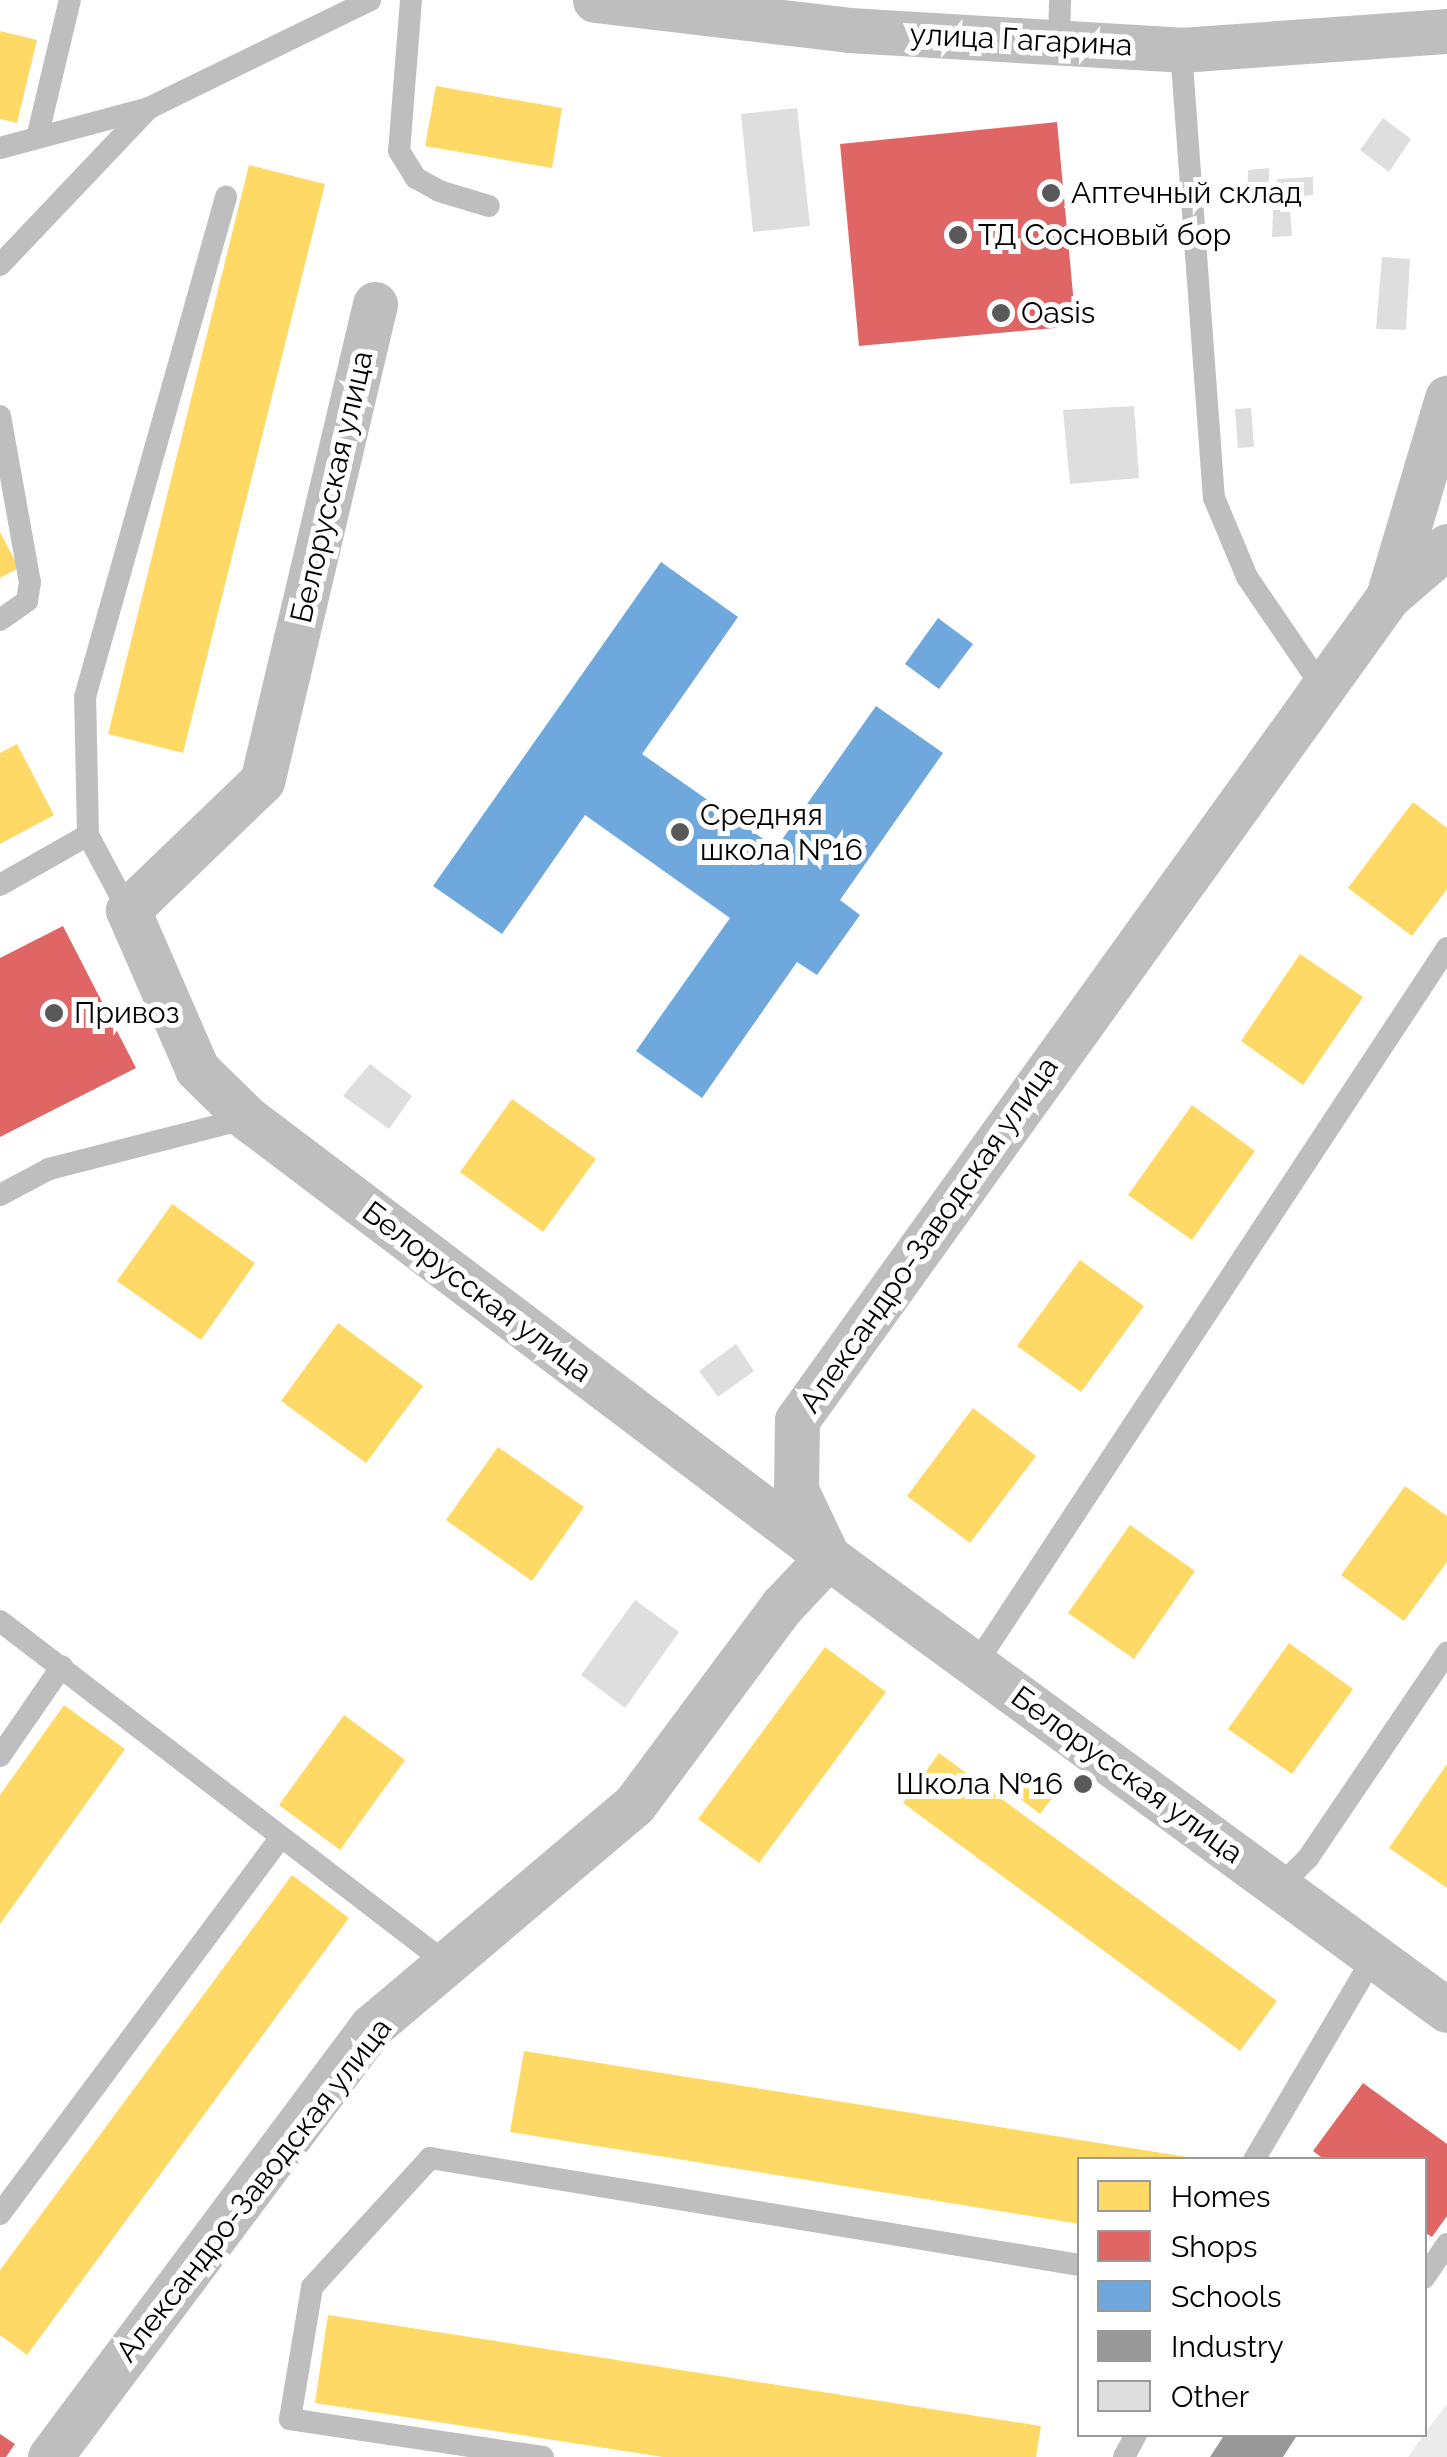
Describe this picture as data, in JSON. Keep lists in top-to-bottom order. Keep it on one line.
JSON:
{"streets":{"street":["улица Гагарина","Белорусская улица","Александро-Заводская улица"]},"crossings":[["Белорусская улица","Александро-Заводская улица"]],"places":["Аптечный склад","ТД Сосновый бор","Oasis","Средняя школа №16","Привоз","Школа №16"],"legend":["Homes","Shops","Schools","Industry","Other"]}
